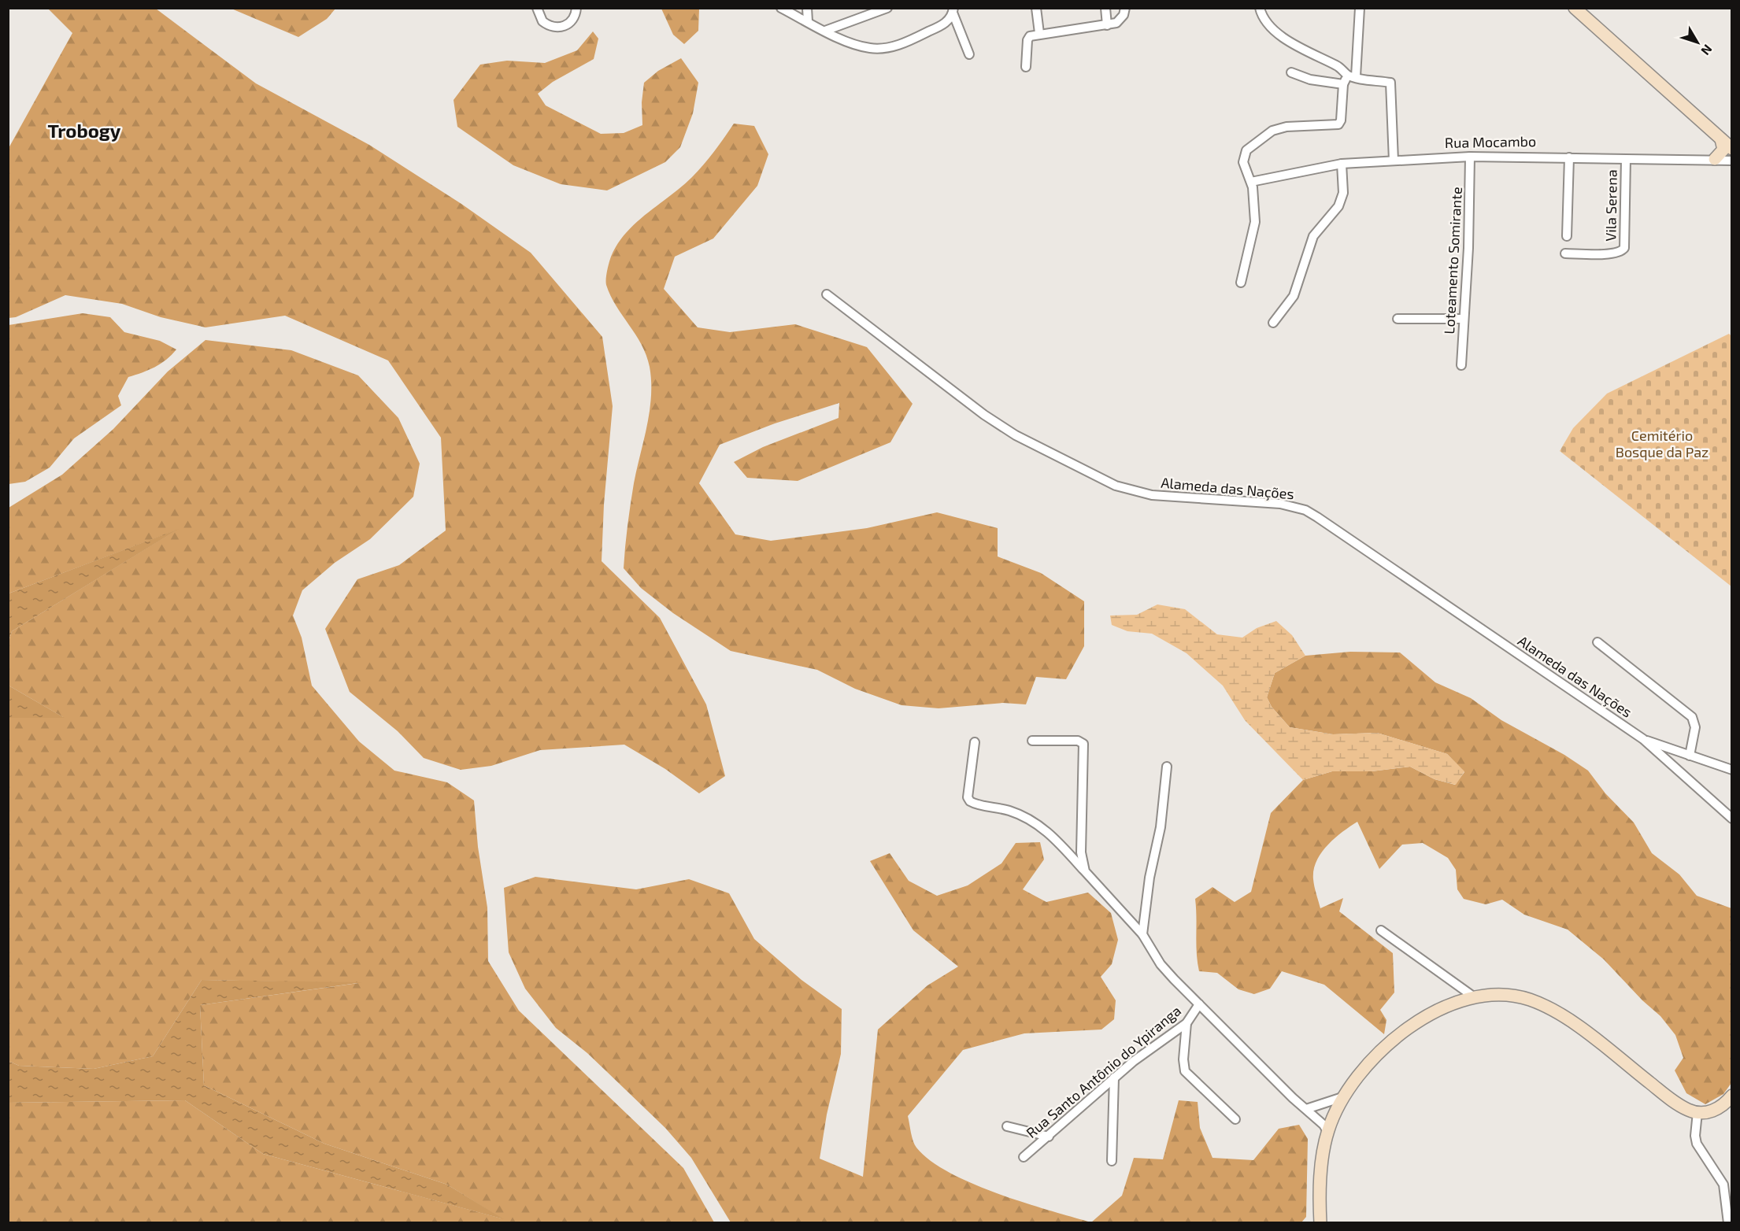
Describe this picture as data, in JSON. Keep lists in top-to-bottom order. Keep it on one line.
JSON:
{"streets":{"street":["Rua Mocambo","Vila Serena","Loteamento Somirante","Alameda das Nações","Rua Santo Antônio do Ypiranga"]},"crossings":[["Rua Mocambo","Vila Serena"],["Rua Mocambo","Loteamento Somirante"]],"districts":["Trobogy"],"parks":["Cemitério Bosque da Paz"],"north":"bottom right"}
